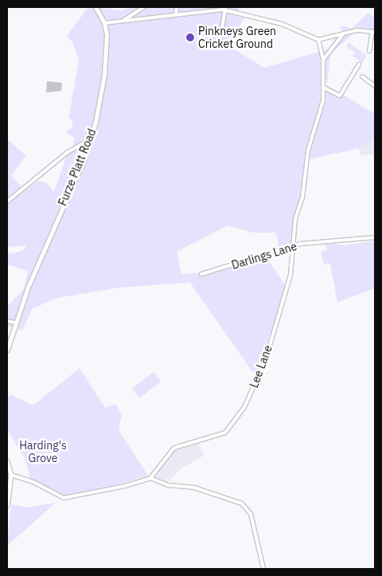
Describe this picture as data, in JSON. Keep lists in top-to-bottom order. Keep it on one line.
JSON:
{"streets":{"main road":["Furze Platt Road"],"street":["Darlings Lane","Lee Lane"]},"crossings":[["Darlings Lane","Lee Lane"]],"parks":["Harding's Grove"],"places":["Pinkneys Green Cricket Ground"]}
